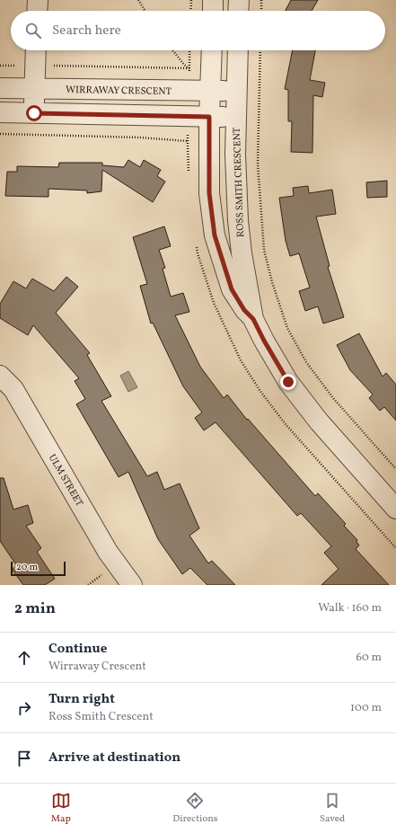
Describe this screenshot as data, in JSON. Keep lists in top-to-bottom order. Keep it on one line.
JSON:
{"streets":{"street":["WIRRAWAY CRESCENT","ROSS SMITH CRESCENT","ULM STREET"]},"crossings":[["WIRRAWAY CRESCENT","ROSS SMITH CRESCENT"]],"scale_bar":"20 m","page":{"search":"Search here","scale":"20 m","heading":["2 min","Walk · 160 m"],"list":[["Continue","Wirraway Crescent","60 m"],["Turn right","Ross Smith Crescent","100 m"],"Arrive at destination"],"nav":["Map","Directions","Saved"]}}
